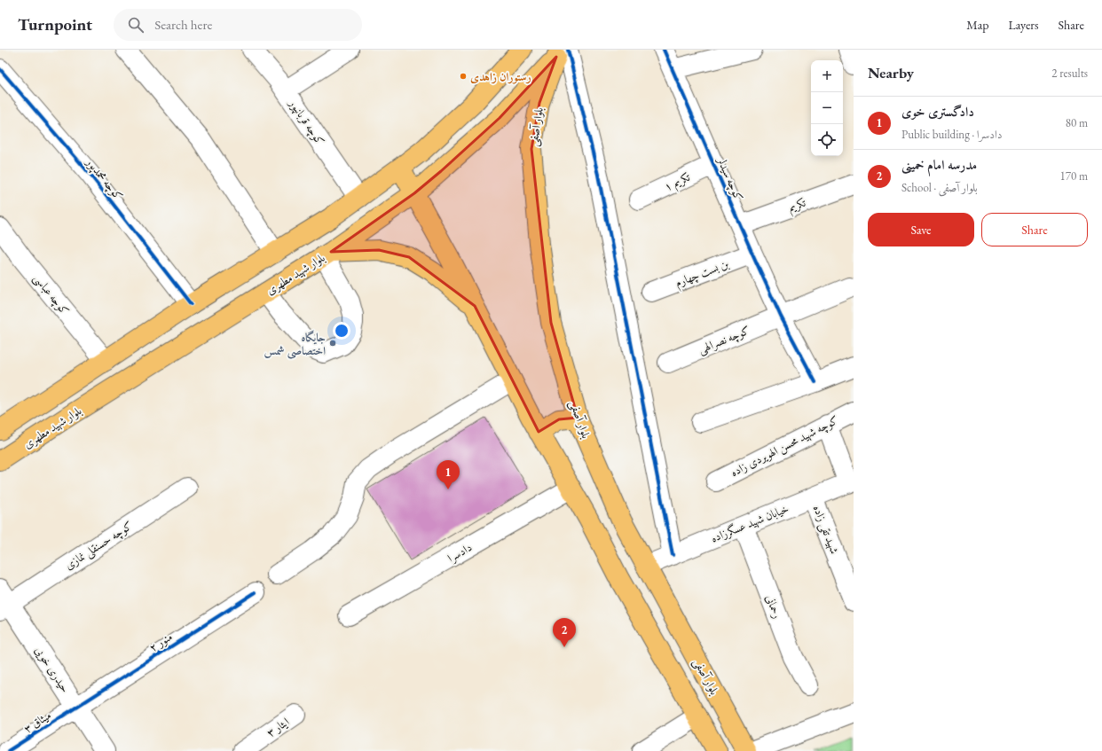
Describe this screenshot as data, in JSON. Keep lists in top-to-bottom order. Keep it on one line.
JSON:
{"streets":{"main road":["بلوار آصفی","بلوار شهید مطهری"],"street":["کوچه قربانپور","کوچه محمدپور","کوچه سیدلر","تکریم ۱","تکریم","بن بست چهارم","کوچه عباسی","کوچه نصرالهی","کوچه شهید محسن الهویردی زاده","خیابان شهید عسگرزاده","شهید تقی زاده","کوچه حسنقلی نمازی","دادسرا","رحمانی","منور ۲","حیدری خویی","میثاق ۳","ایثار ۳"]},"crossings":[["بلوار آصفی","بلوار شهید مطهری"],["بلوار آصفی","خیابان شهید عسگرزاده"],["کوچه سیدلر","تکریم ۱"],["کوچه سیدلر","تکریم"],["کوچه سیدلر","بن بست چهارم"],["کوچه سیدلر","کوچه نصرالهی"],["خیابان شهید عسگرزاده","شهید تقی زاده"],["خیابان شهید عسگرزاده","رحمانی"],["کوچه حسنقلی نمازی","حیدری خویی"],["منور ۲","حیدری خویی"],["منور ۲","میثاق ۳"],["حیدری خویی","میثاق ۳"]],"places":["رستوران زاهدی","جایگاه اختصاصی شمس"],"page":{"header":"Turnpoint","search":"Search here","nav":["Map","Layers","Share"],"heading":["Nearby","2 results"],"map_buttons":["+","−"],"list":[{"mark":"1","name":"دادگستری خوی","note":"Public building · دادسرا","value":"80 m"},{"mark":"2","name":"مدرسه امام خمینی","note":"School · بلوار آصفی","value":"170 m"}],"buttons":["Save","Share"],"pins":["1","2"]}}
